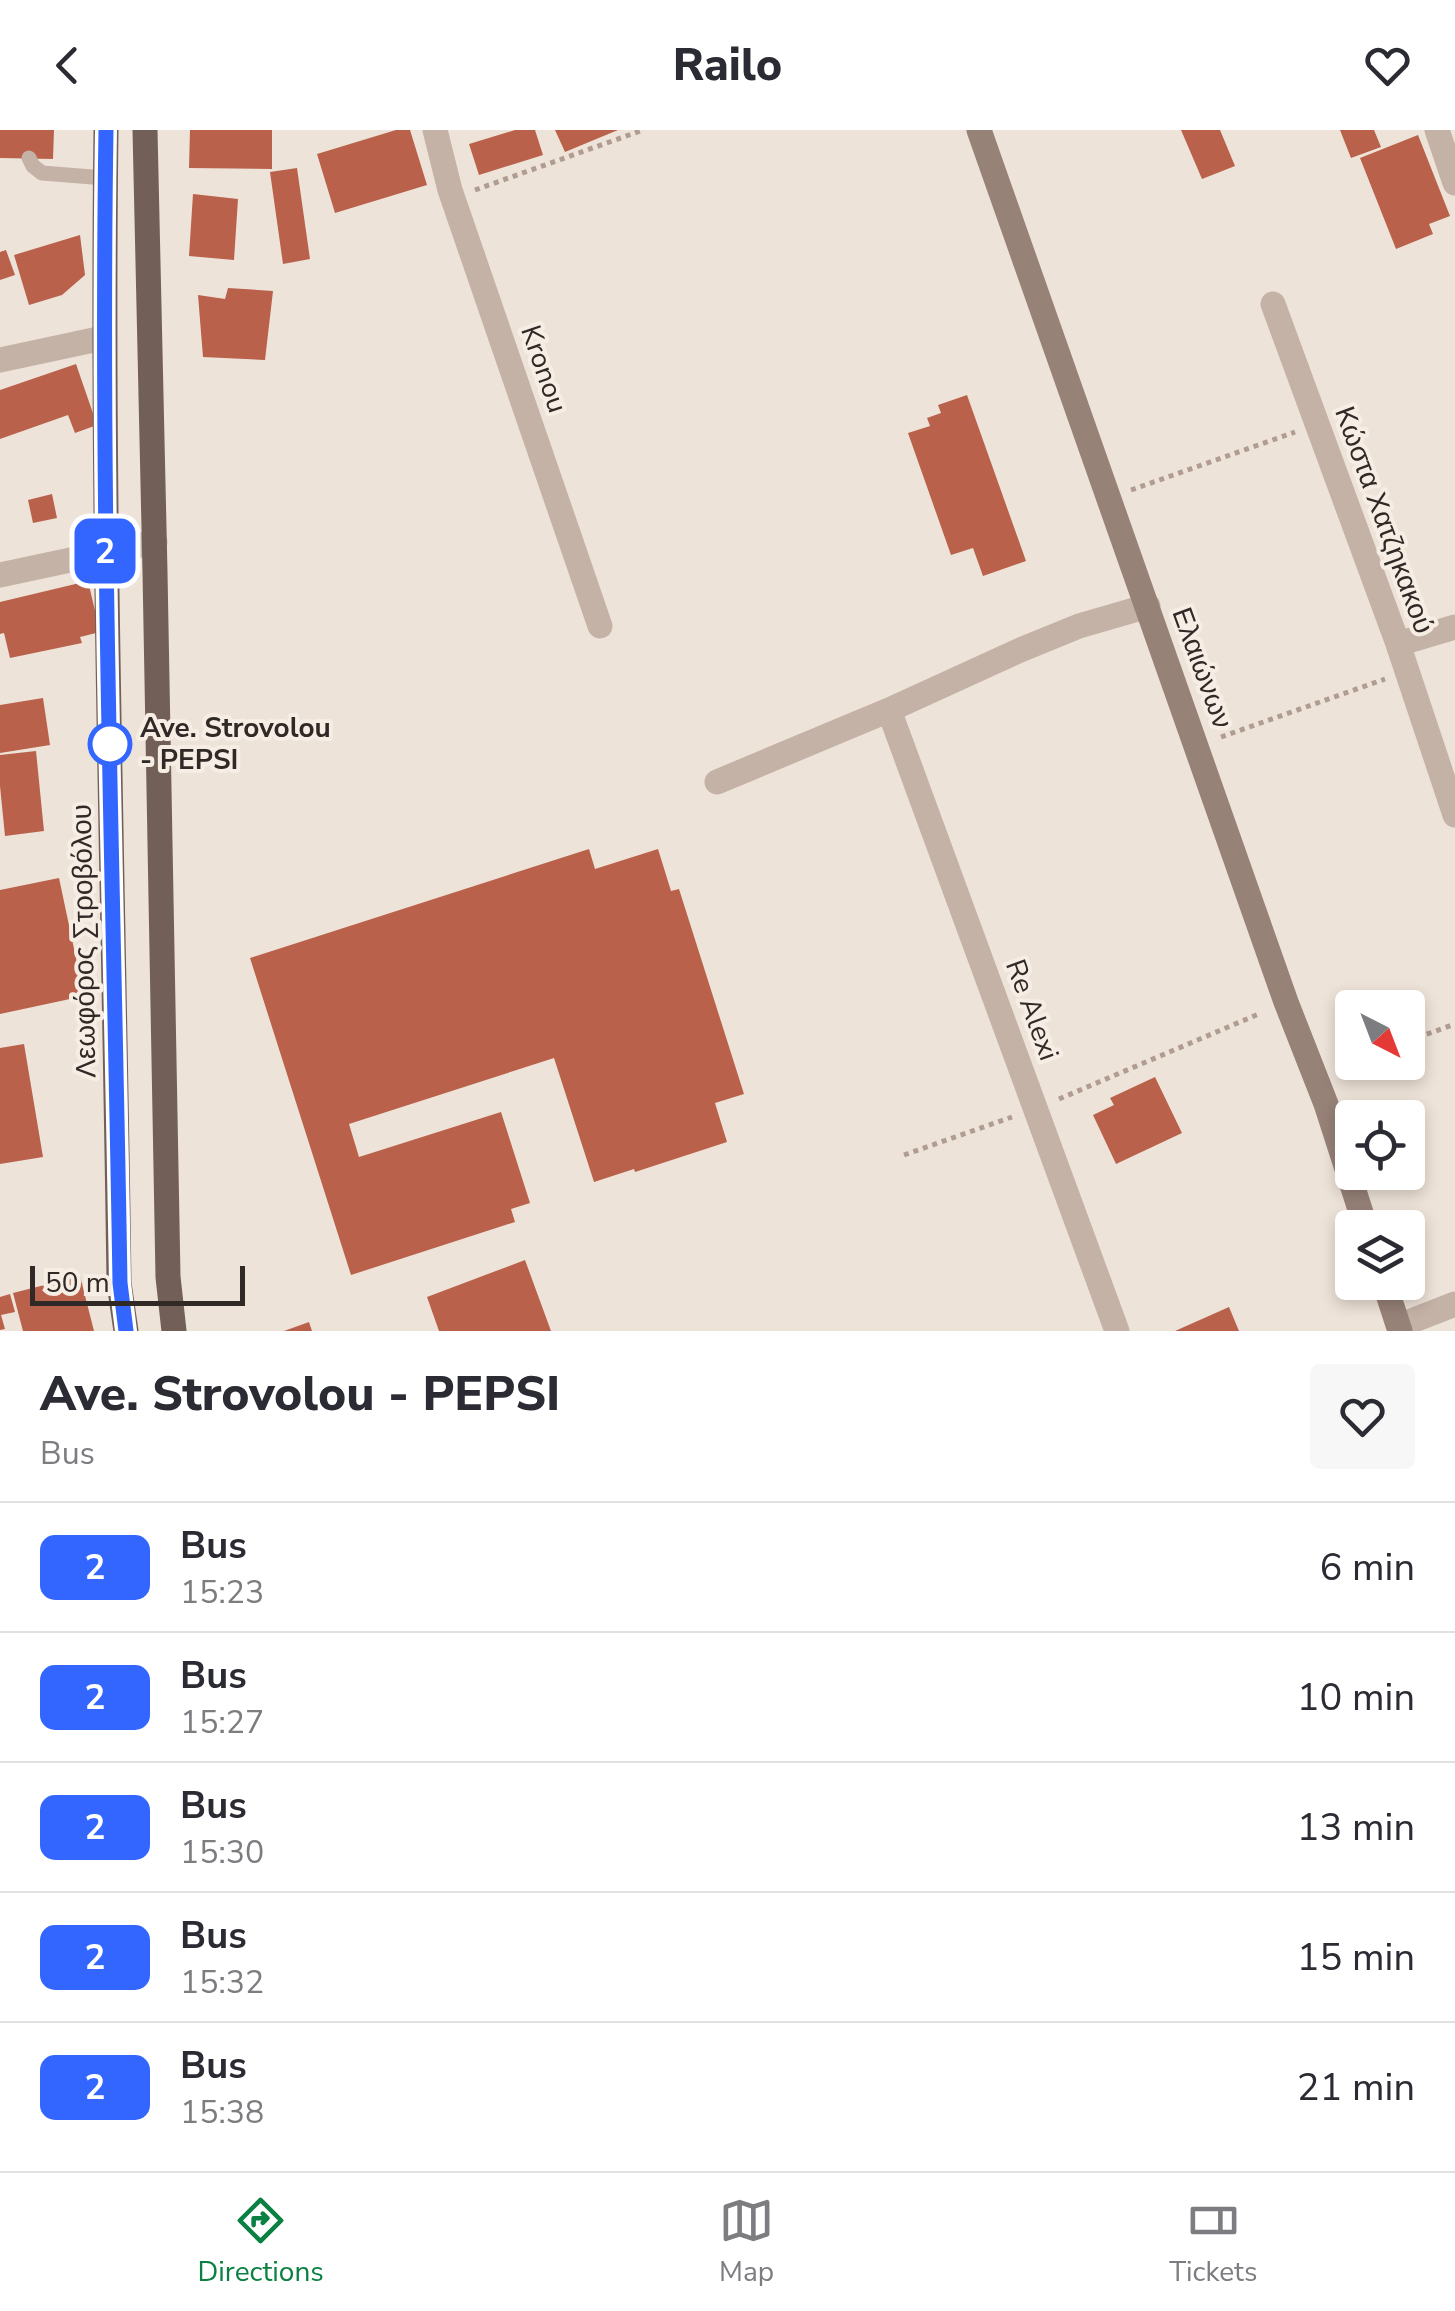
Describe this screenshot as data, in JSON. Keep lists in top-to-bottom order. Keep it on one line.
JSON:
{"streets":{"main road":["Ελαιώνων","Λεωφόρος Στροβόλου"],"street":["Kronou","Κώστα Χατζηκακού","Re Alexi"]},"places":["Ave. Strovolou - PEPSI"],"lines":["bus line 2"],"scale_bar":"50 m","north":"bottom right","page":{"header":"Railo","on_map":"2","scale":"50 m","heading":["Ave. Strovolou - PEPSI","Bus"],"list":[{"mark":"2","name":"Bus","note":"15:23","value":"6 min"},{"mark":"2","name":"Bus","note":"15:27","value":"10 min"},{"mark":"2","name":"Bus","note":"15:30","value":"13 min"},{"mark":"2","name":"Bus","note":"15:32","value":"15 min"},{"mark":"2","name":"Bus","note":"15:38","value":"21 min"}],"tabs":["Directions","Map","Tickets"]}}
